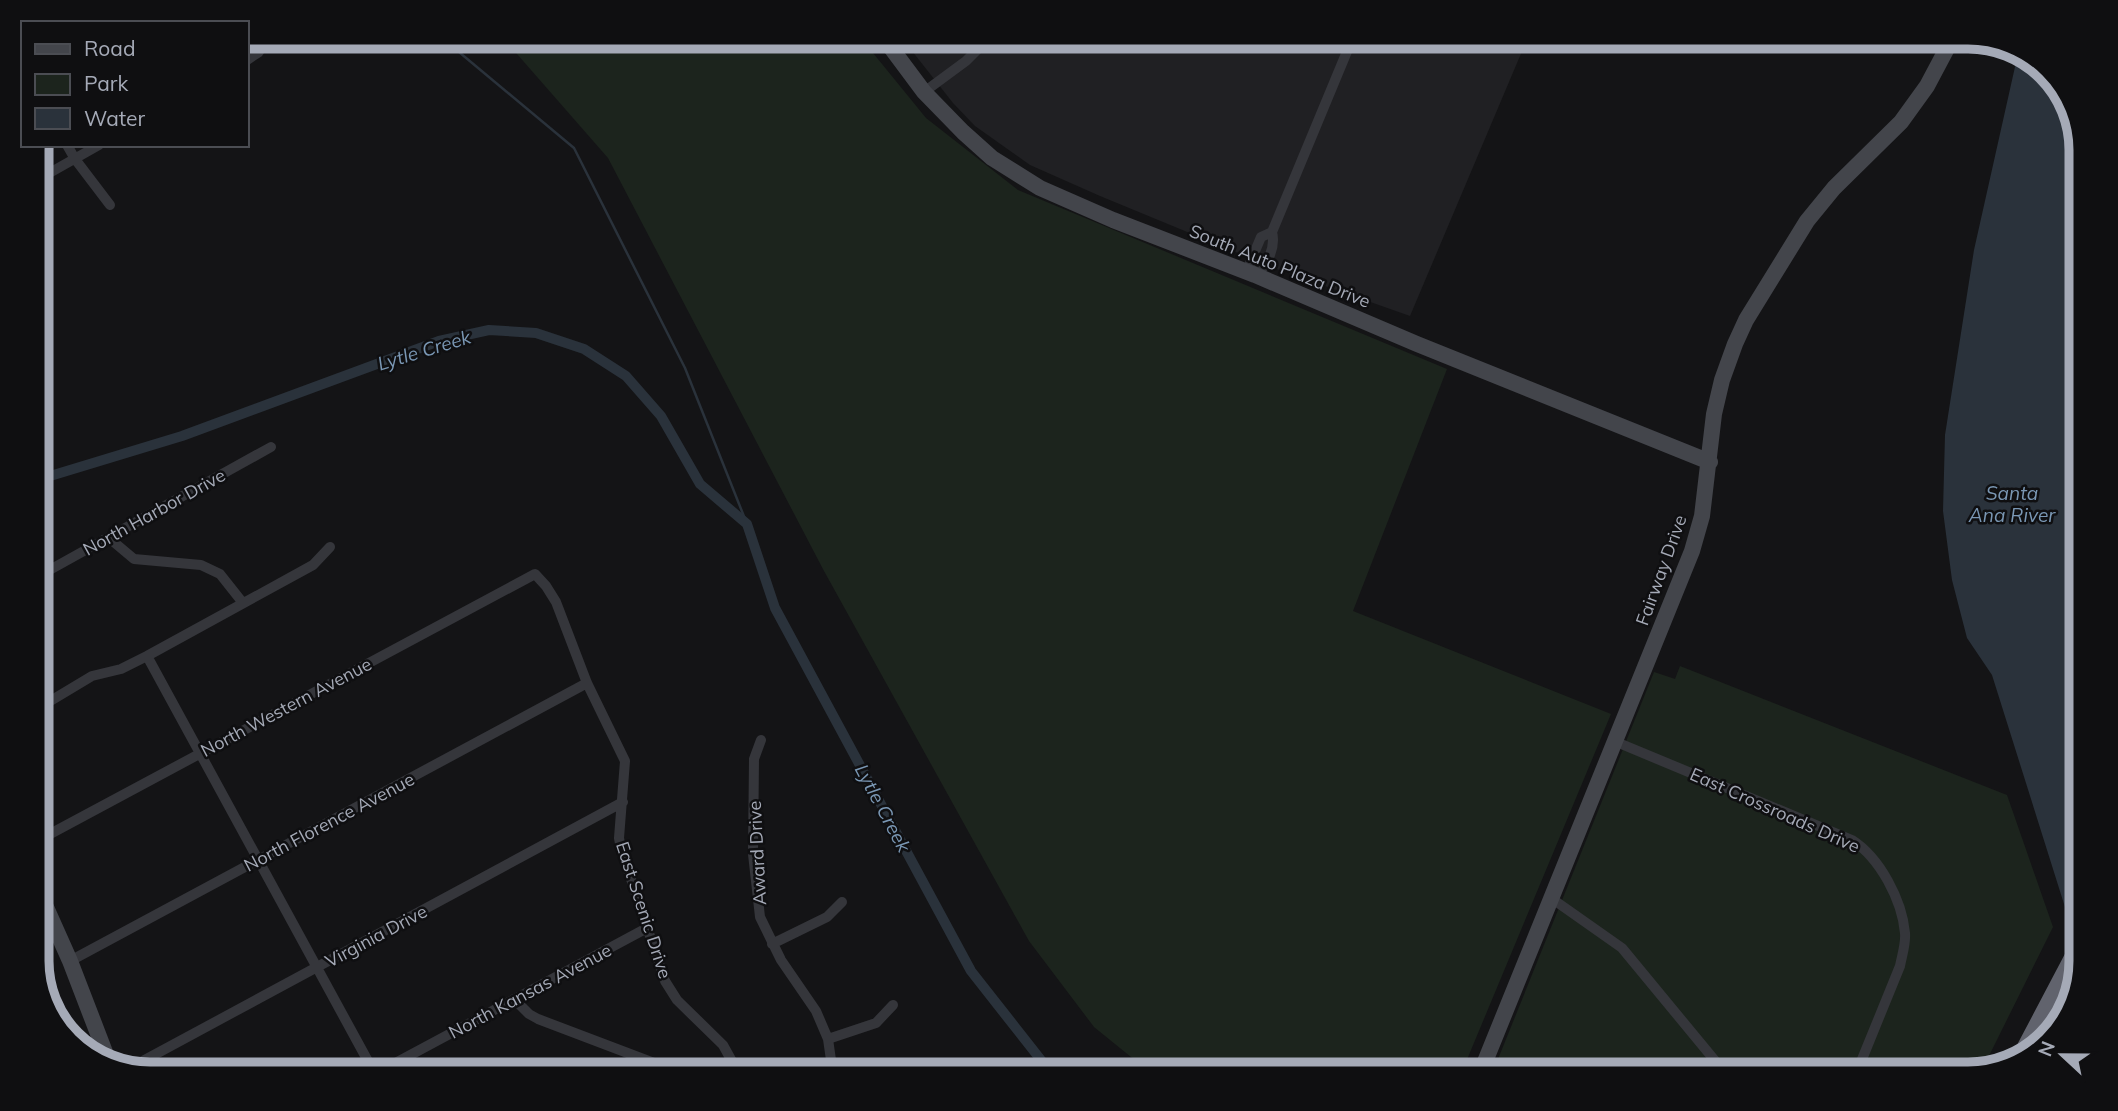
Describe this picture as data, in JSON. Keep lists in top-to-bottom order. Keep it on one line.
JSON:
{"streets":{"street":["South Auto Plaza Drive","North Harbor Drive","Fairway Drive","North Western Avenue","East Crossroads Drive","North Florence Avenue","Award Drive","East Scenic Drive","Virginia Drive","North Kansas Avenue"]},"crossings":[["South Auto Plaza Drive","Fairway Drive"],["Fairway Drive","East Crossroads Drive"],["North Western Avenue","East Scenic Drive"],["North Florence Avenue","East Scenic Drive"],["East Scenic Drive","Virginia Drive"],["East Scenic Drive","North Kansas Avenue"]],"water":["Lytle Creek","Santa Ana River"],"legend":["Road","Park","Water"],"north":"left"}
